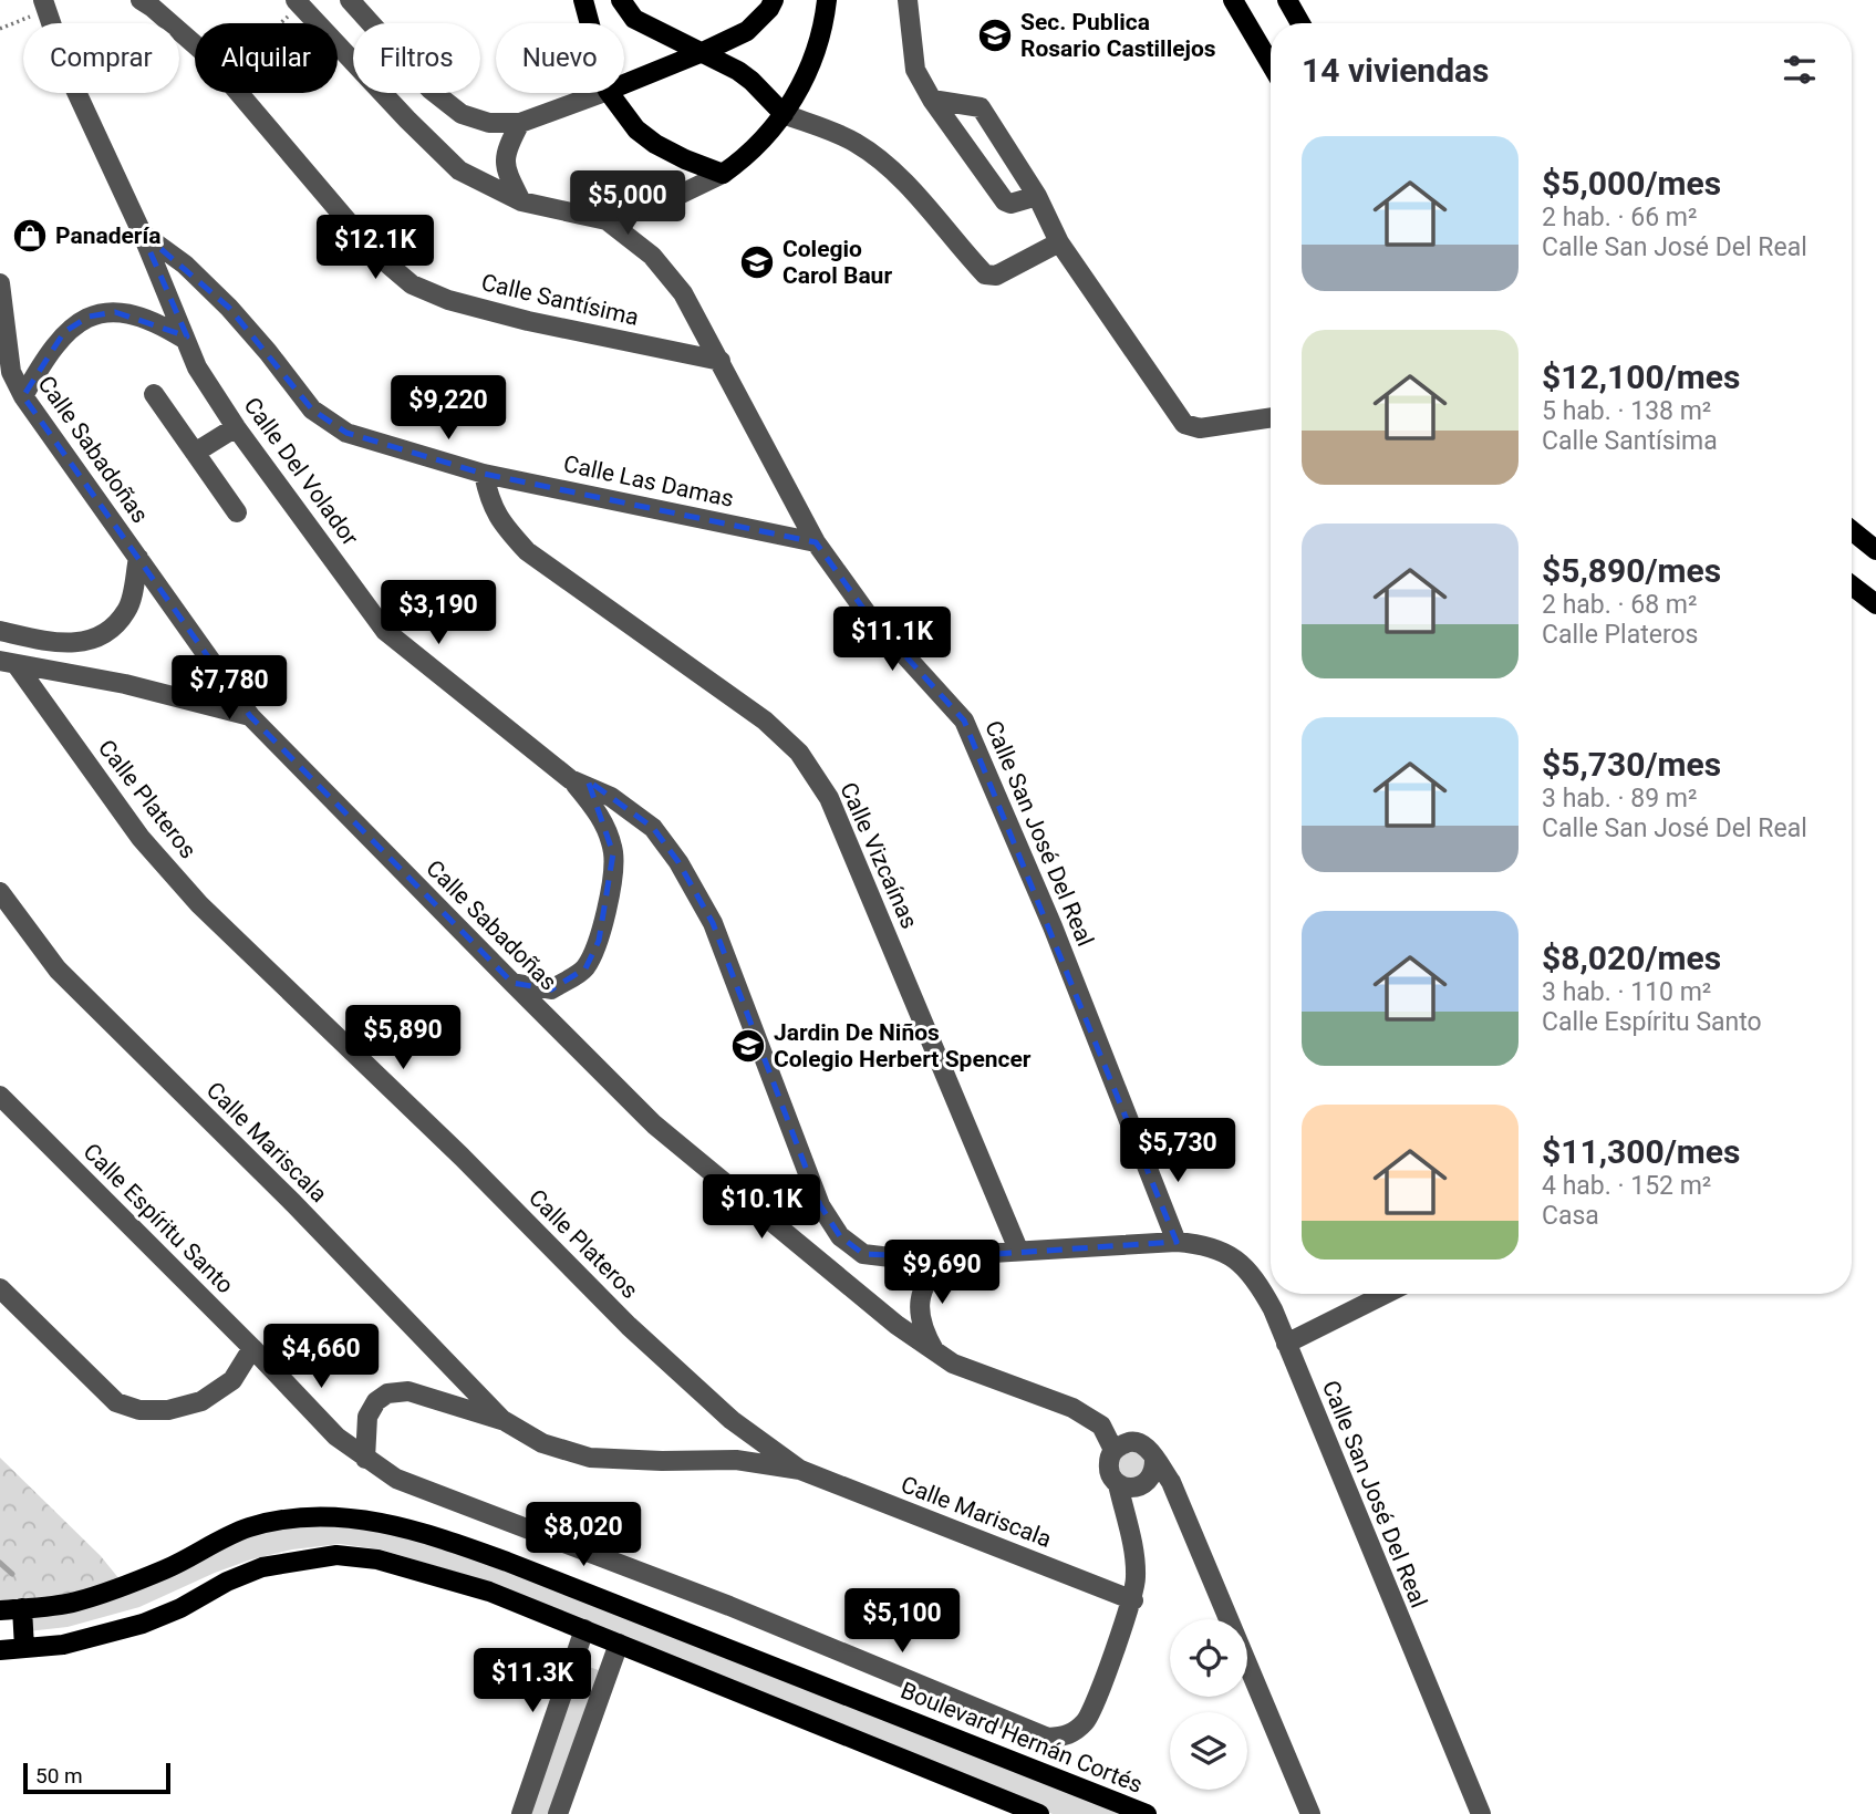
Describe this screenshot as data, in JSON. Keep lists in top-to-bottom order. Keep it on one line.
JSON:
{"streets":{"main road":["Boulevard Hernán Cortés"],"street":["Calle Santísima","Calle Sabadoñas","Calle Del Volador","Calle Las Damas","Calle Plateros","Calle San José Del Real","Calle Vizcaínas","Calle Mariscala","Calle Espíritu Santo"]},"crossings":[["Calle Santísima","Calle San José Del Real"],["Calle Sabadoñas","Calle Mariscala"],["Calle Sabadoñas","Calle Espíritu Santo"],["Calle Del Volador","Calle Las Damas"],["Calle Del Volador","Calle San José Del Real"],["Calle Del Volador","Calle Vizcaínas"],["Calle Las Damas","Calle San José Del Real"],["Calle Las Damas","Calle Vizcaínas"],["Calle Plateros","Calle Mariscala"],["Calle San José Del Real","Calle Vizcaínas"]],"places":{"school or university":["Sec. Publica Rosario Castillejos","Colegio Carol Baur","Jardin De Niños Colegio Herbert Spencer"],"shop":["Panadería"]},"scale_bar":"50 m","page":{"chip":["Comprar","Alquilar","Filtros","Nuevo"],"heading":"14 viviendas","list":[{"name":"$5,000/mes","note":"2 hab. · 66 m² · Calle San José Del Real"},{"name":"$12,100/mes","note":"5 hab. · 138 m² · Calle Santísima"},{"name":"$5,890/mes","note":"2 hab. · 68 m² · Calle Plateros"},{"name":"$5,730/mes","note":"3 hab. · 89 m² · Calle San José Del Real"},{"name":"$8,020/mes","note":"3 hab. · 110 m² · Calle Espíritu Santo"},{"name":"$11,300/mes","note":"4 hab. · 152 m² · Casa"}],"price":["$5,000","$12.1K","$9,220","$3,190","$11.1K","$7,780","$5,890","$5,730","$10.1K","$9,690","$4,660","$8,020","$5,100","$11.3K"],"scale":"50 m"}}
